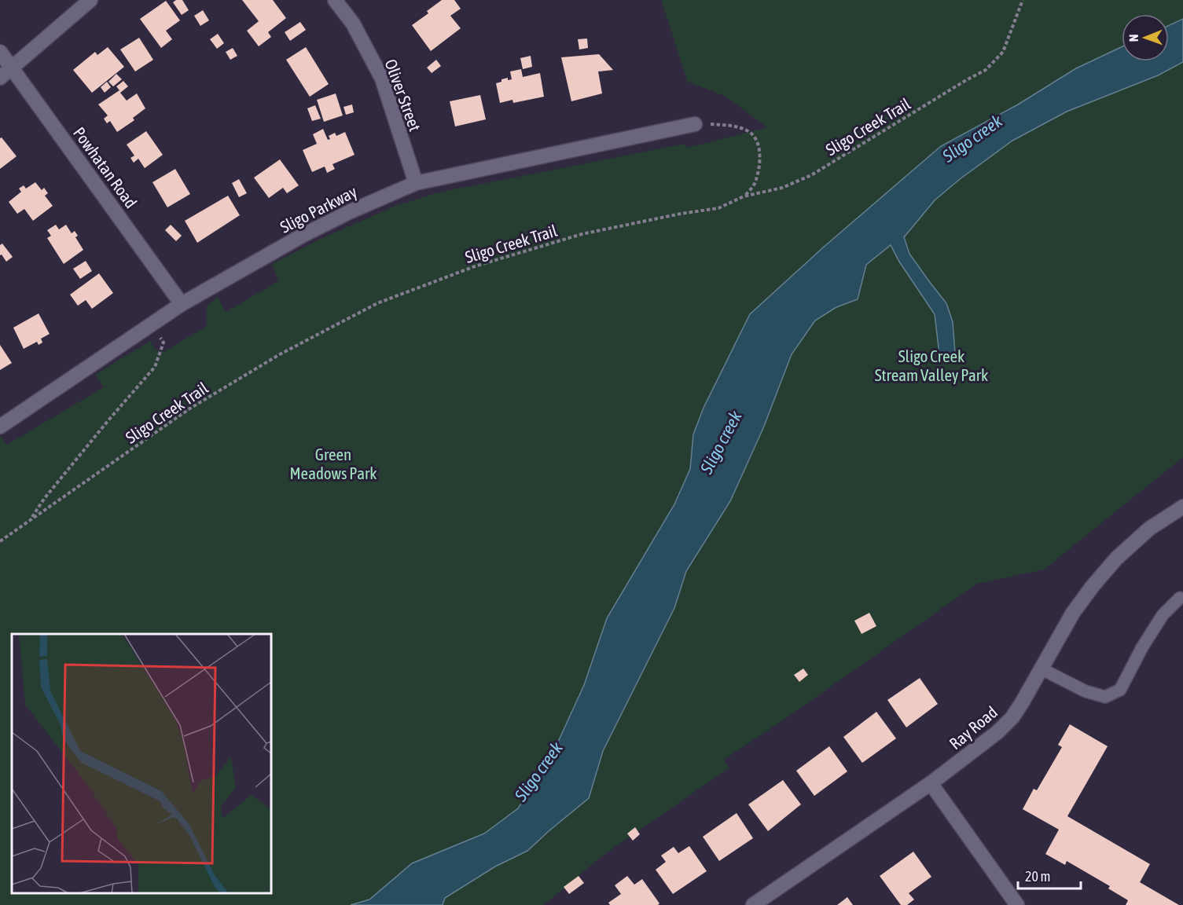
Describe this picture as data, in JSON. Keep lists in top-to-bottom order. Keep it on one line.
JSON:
{"streets":{"street":["Oliver Street","Powhatan Road","Sligo Parkway","Ray Road"],"path":["Sligo Creek Trail"]},"crossings":[["Oliver Street","Sligo Parkway"],["Powhatan Road","Sligo Parkway"]],"water":["Sligo creek"],"parks":["Sligo Creek Stream Valley Park","Green Meadows Park"],"scale_bar":"20 m","north":"left"}
